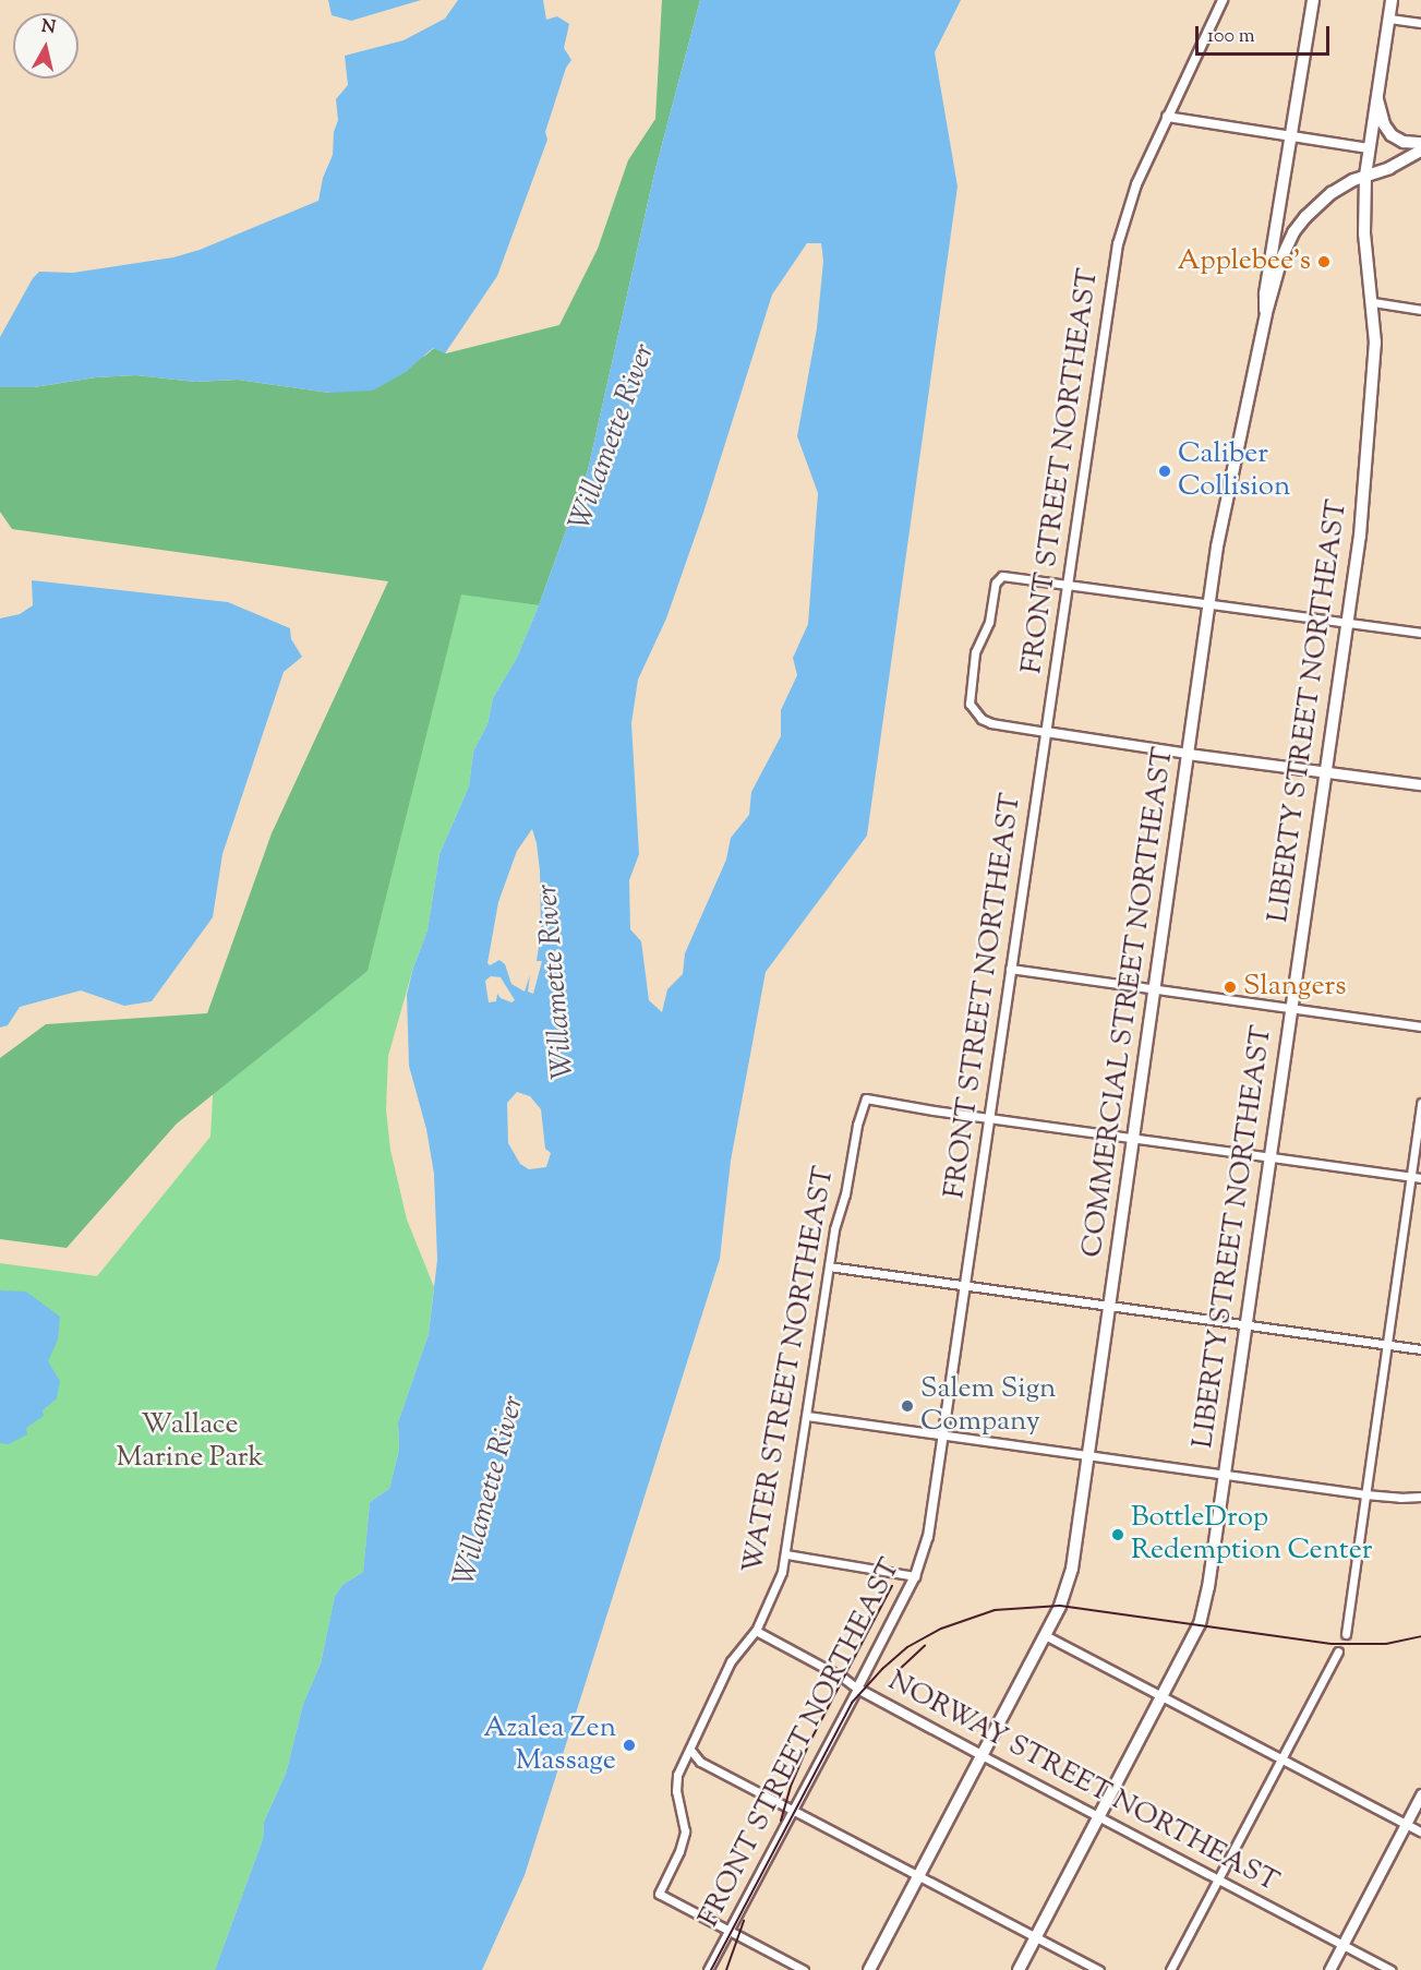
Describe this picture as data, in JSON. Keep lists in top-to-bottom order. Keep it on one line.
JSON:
{"streets":{"main road":["LIBERTY STREET NORTHEAST","COMMERCIAL STREET NORTHEAST"],"street":["FRONT STREET NORTHEAST","WATER STREET NORTHEAST","NORWAY STREET NORTHEAST"]},"crossings":[["FRONT STREET NORTHEAST","WATER STREET NORTHEAST"],["FRONT STREET NORTHEAST","NORWAY STREET NORTHEAST"],["LIBERTY STREET NORTHEAST","NORWAY STREET NORTHEAST"],["COMMERCIAL STREET NORTHEAST","NORWAY STREET NORTHEAST"],["WATER STREET NORTHEAST","NORWAY STREET NORTHEAST"]],"water":["Willamette River"],"parks":["Wallace Marine Park"],"places":["Applebee's","Caliber Collision","Slangers","Salem Sign Company","BottleDrop Redemption Center","Azalea Zen Massage"],"scale_bar":"100 m","north":"top"}
